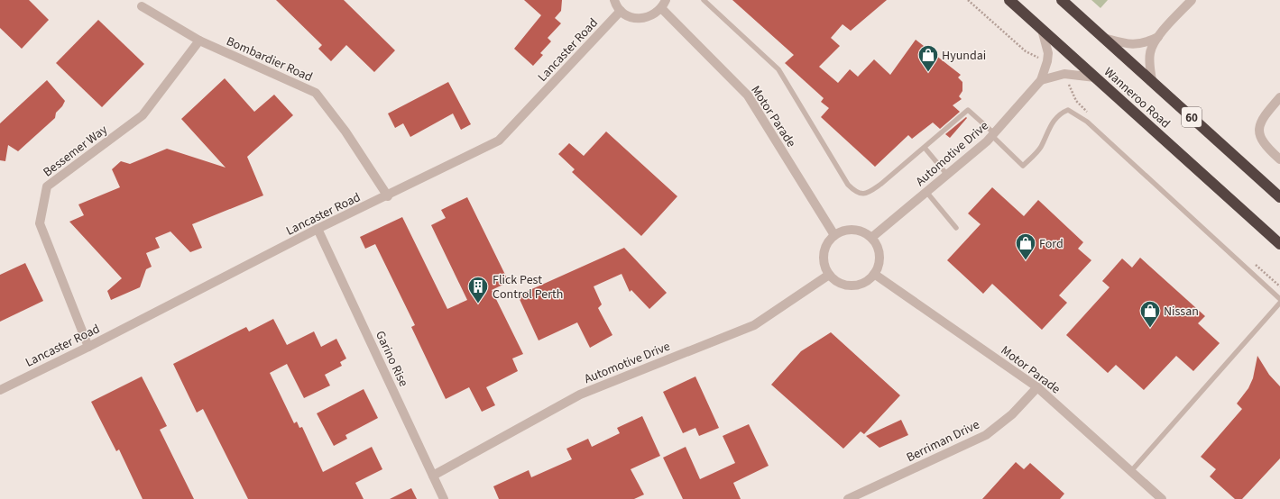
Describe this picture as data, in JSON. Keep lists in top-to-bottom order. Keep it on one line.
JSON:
{"streets":{"highway":["Wanneroo Road","60"],"street":["Lancaster Road","Bombardier Road","Motor Parade","Bessemer Way","Automotive Drive","Garino Rise","Berriman Drive"]},"crossings":[["Lancaster Road","Bombardier Road"],["Lancaster Road","Bessemer Way"],["Lancaster Road","Garino Rise"],["Bombardier Road","Bessemer Way"],["Wanneroo Road","Automotive Drive"],["Motor Parade","Automotive Drive"],["Motor Parade","Berriman Drive"],["Automotive Drive","Garino Rise"]],"places":{"shop":["Hyundai","Ford","Nissan"],"building":["Flick Pest Control Perth"]}}
